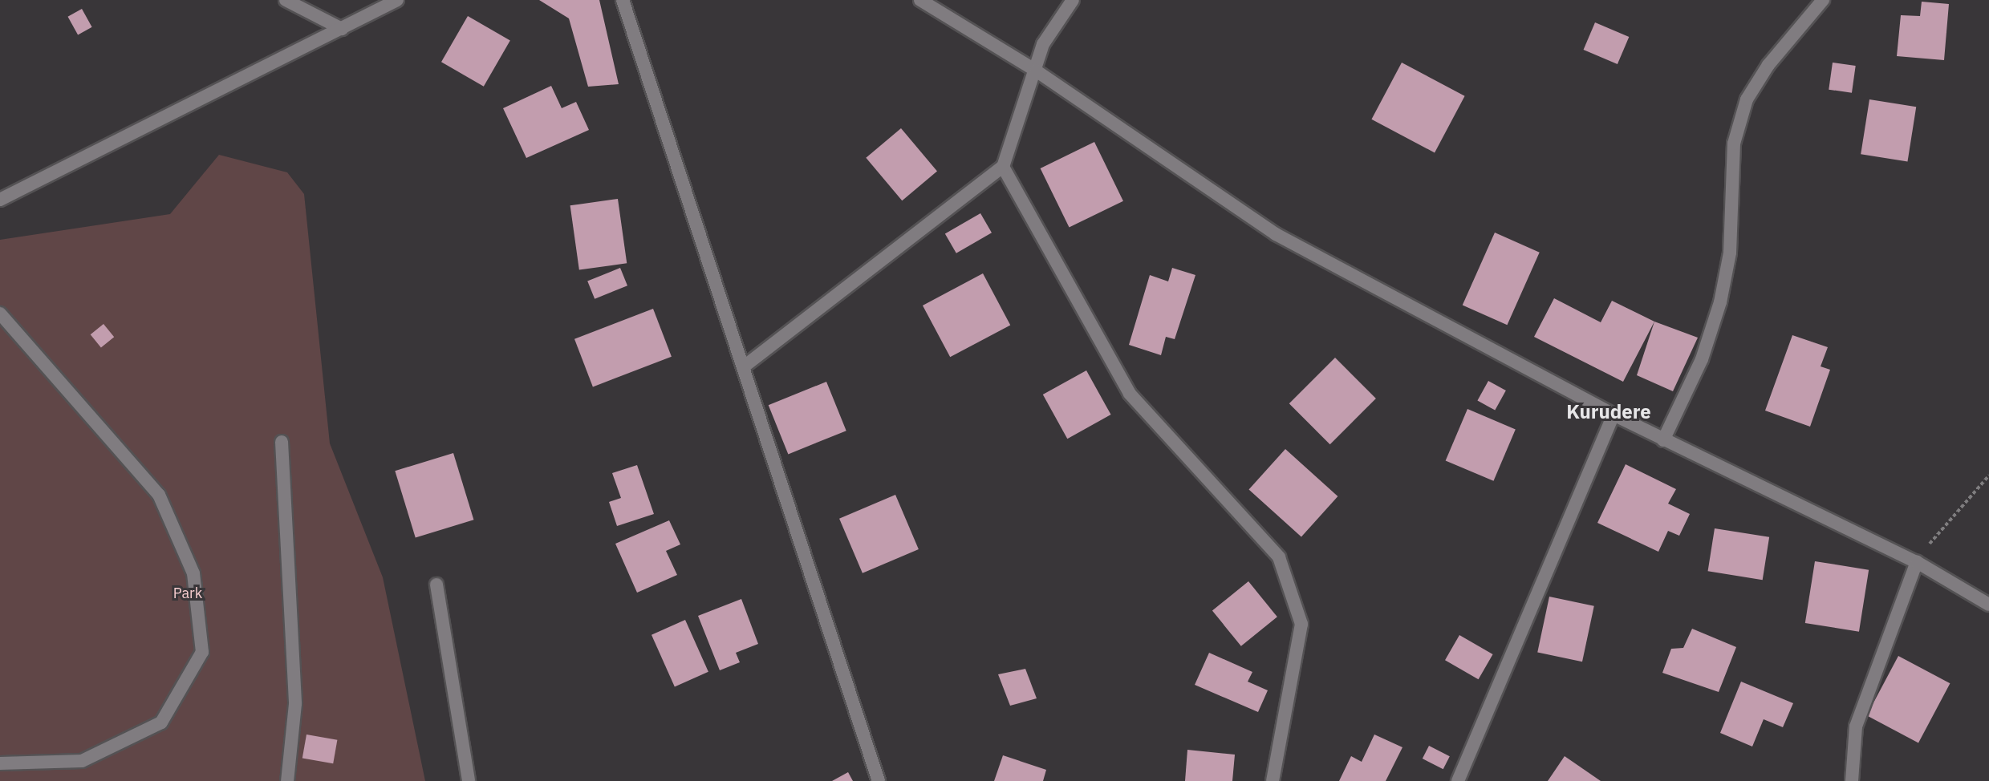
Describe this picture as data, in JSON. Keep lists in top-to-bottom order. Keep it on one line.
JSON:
{"districts":["Kurudere"],"parks":["Park"]}
